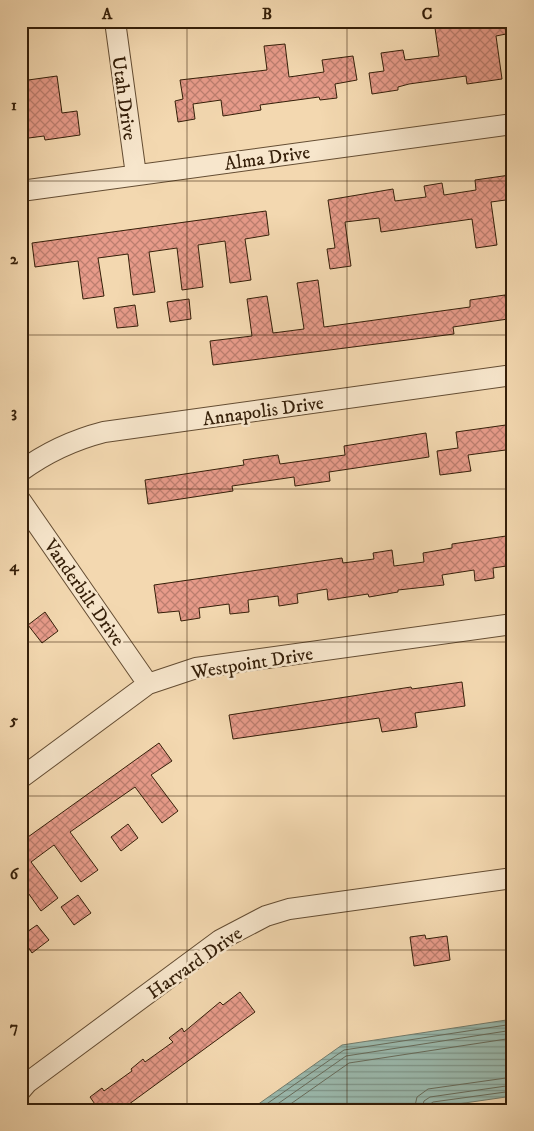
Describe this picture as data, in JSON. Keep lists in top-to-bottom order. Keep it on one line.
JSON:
{"streets":{"street":["Utah Drive","Alma Drive","Annapolis Drive","Vanderbilt Drive","Westpoint Drive","Harvard Drive"]},"crossings":[["Utah Drive","Alma Drive"],["Vanderbilt Drive","Westpoint Drive"]],"grid":{"columns":["A","B","C"],"rows":["1","2","3","4","5","6","7"]}}
